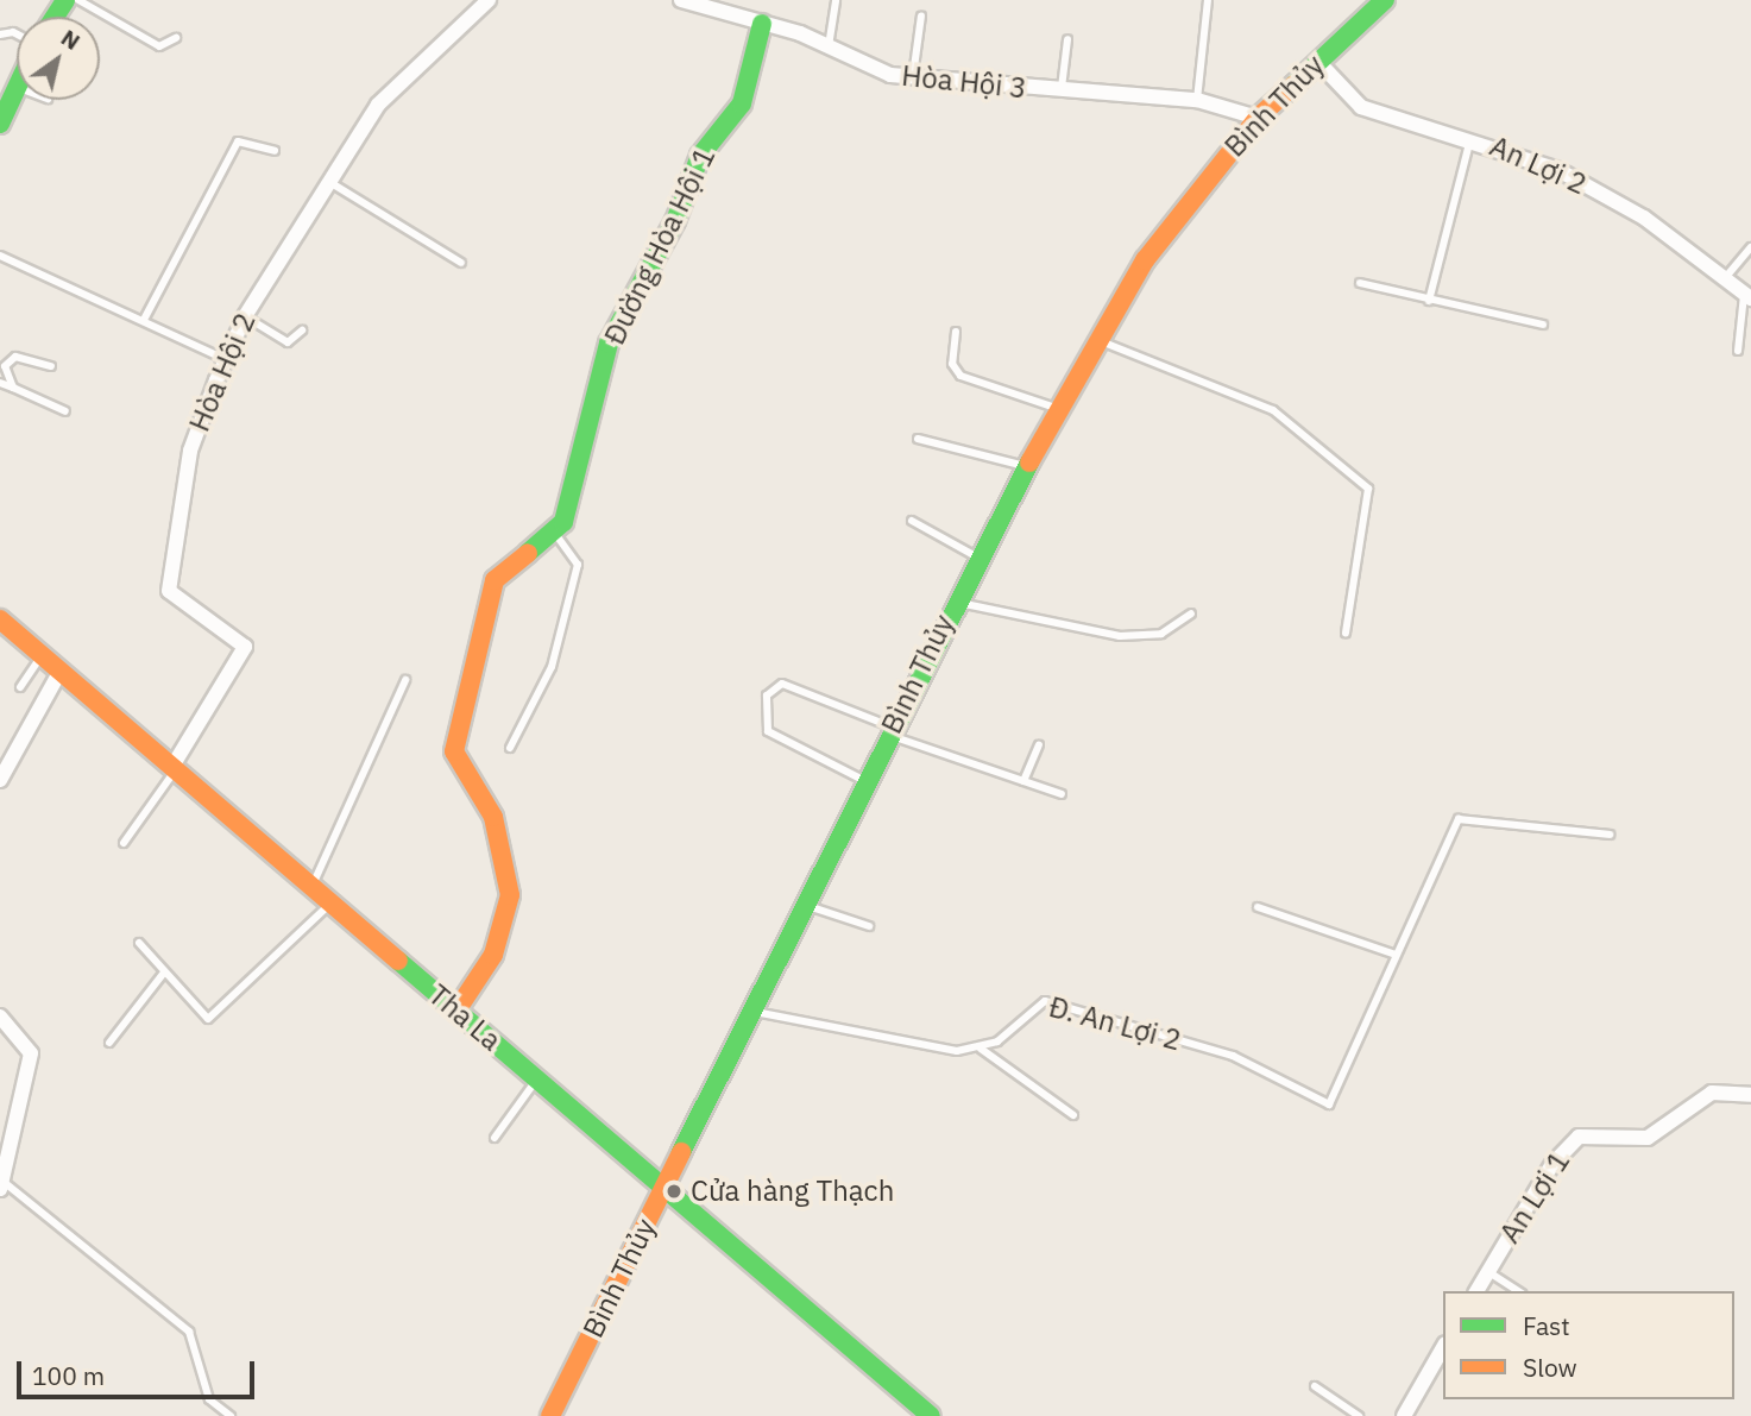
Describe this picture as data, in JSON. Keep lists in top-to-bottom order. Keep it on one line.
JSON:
{"streets":{"street":["Hòa Hội 3","Bình Thủy","An Lợi 2","Đường Hòa Hội 1","Hòa Hội 2","Tha La","An Lợi 1"],"lane":["Đ. An Lợi 2"]},"crossings":[["Hòa Hội 3","Bình Thủy"],["Hòa Hội 3","Đường Hòa Hội 1"],["Bình Thủy","An Lợi 2"],["Bình Thủy","Tha La"],["Đường Hòa Hội 1","Tha La"],["Hòa Hội 2","Tha La"]],"places":["Cửa hàng Thạch"],"legend":["Fast","Slow"],"scale_bar":"100 m","north":"top right"}
